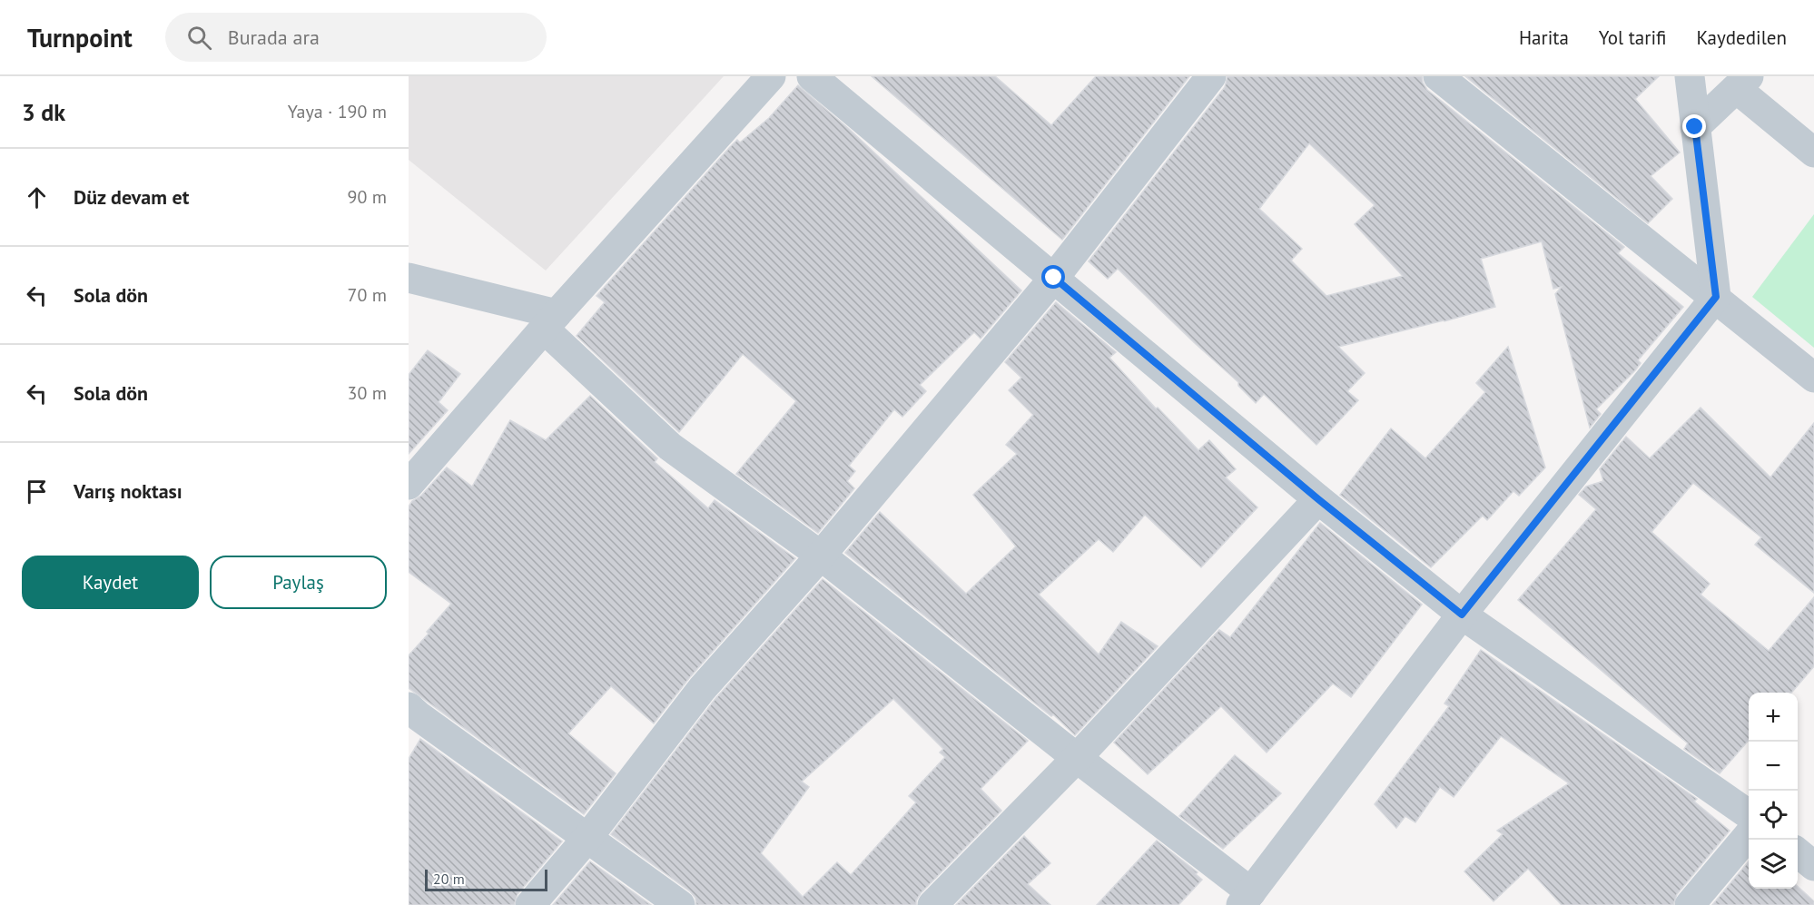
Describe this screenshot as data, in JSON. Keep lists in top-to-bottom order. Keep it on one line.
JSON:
{"scale_bar":"20 m","page":{"header":"Turnpoint","search":"Burada ara","nav":["Harita","Yol tarifi","Kaydedilen"],"heading":["3 dk","Yaya · 190 m"],"list":[["Düz devam et","90 m"],["Sola dön","70 m"],["Sola dön","30 m"],"Varış noktası"],"buttons":["Kaydet","Paylaş"],"map_buttons":["+","−"],"scale":"20 m"}}
